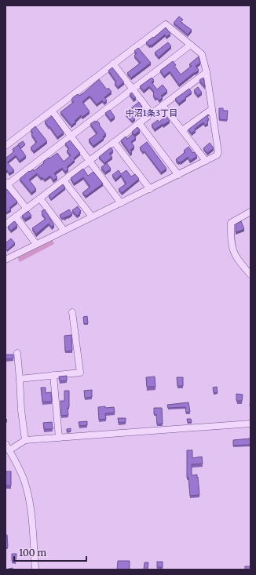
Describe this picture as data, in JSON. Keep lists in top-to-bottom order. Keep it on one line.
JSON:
{"districts":["中沼1条3丁目"],"scale_bar":"100 m"}
